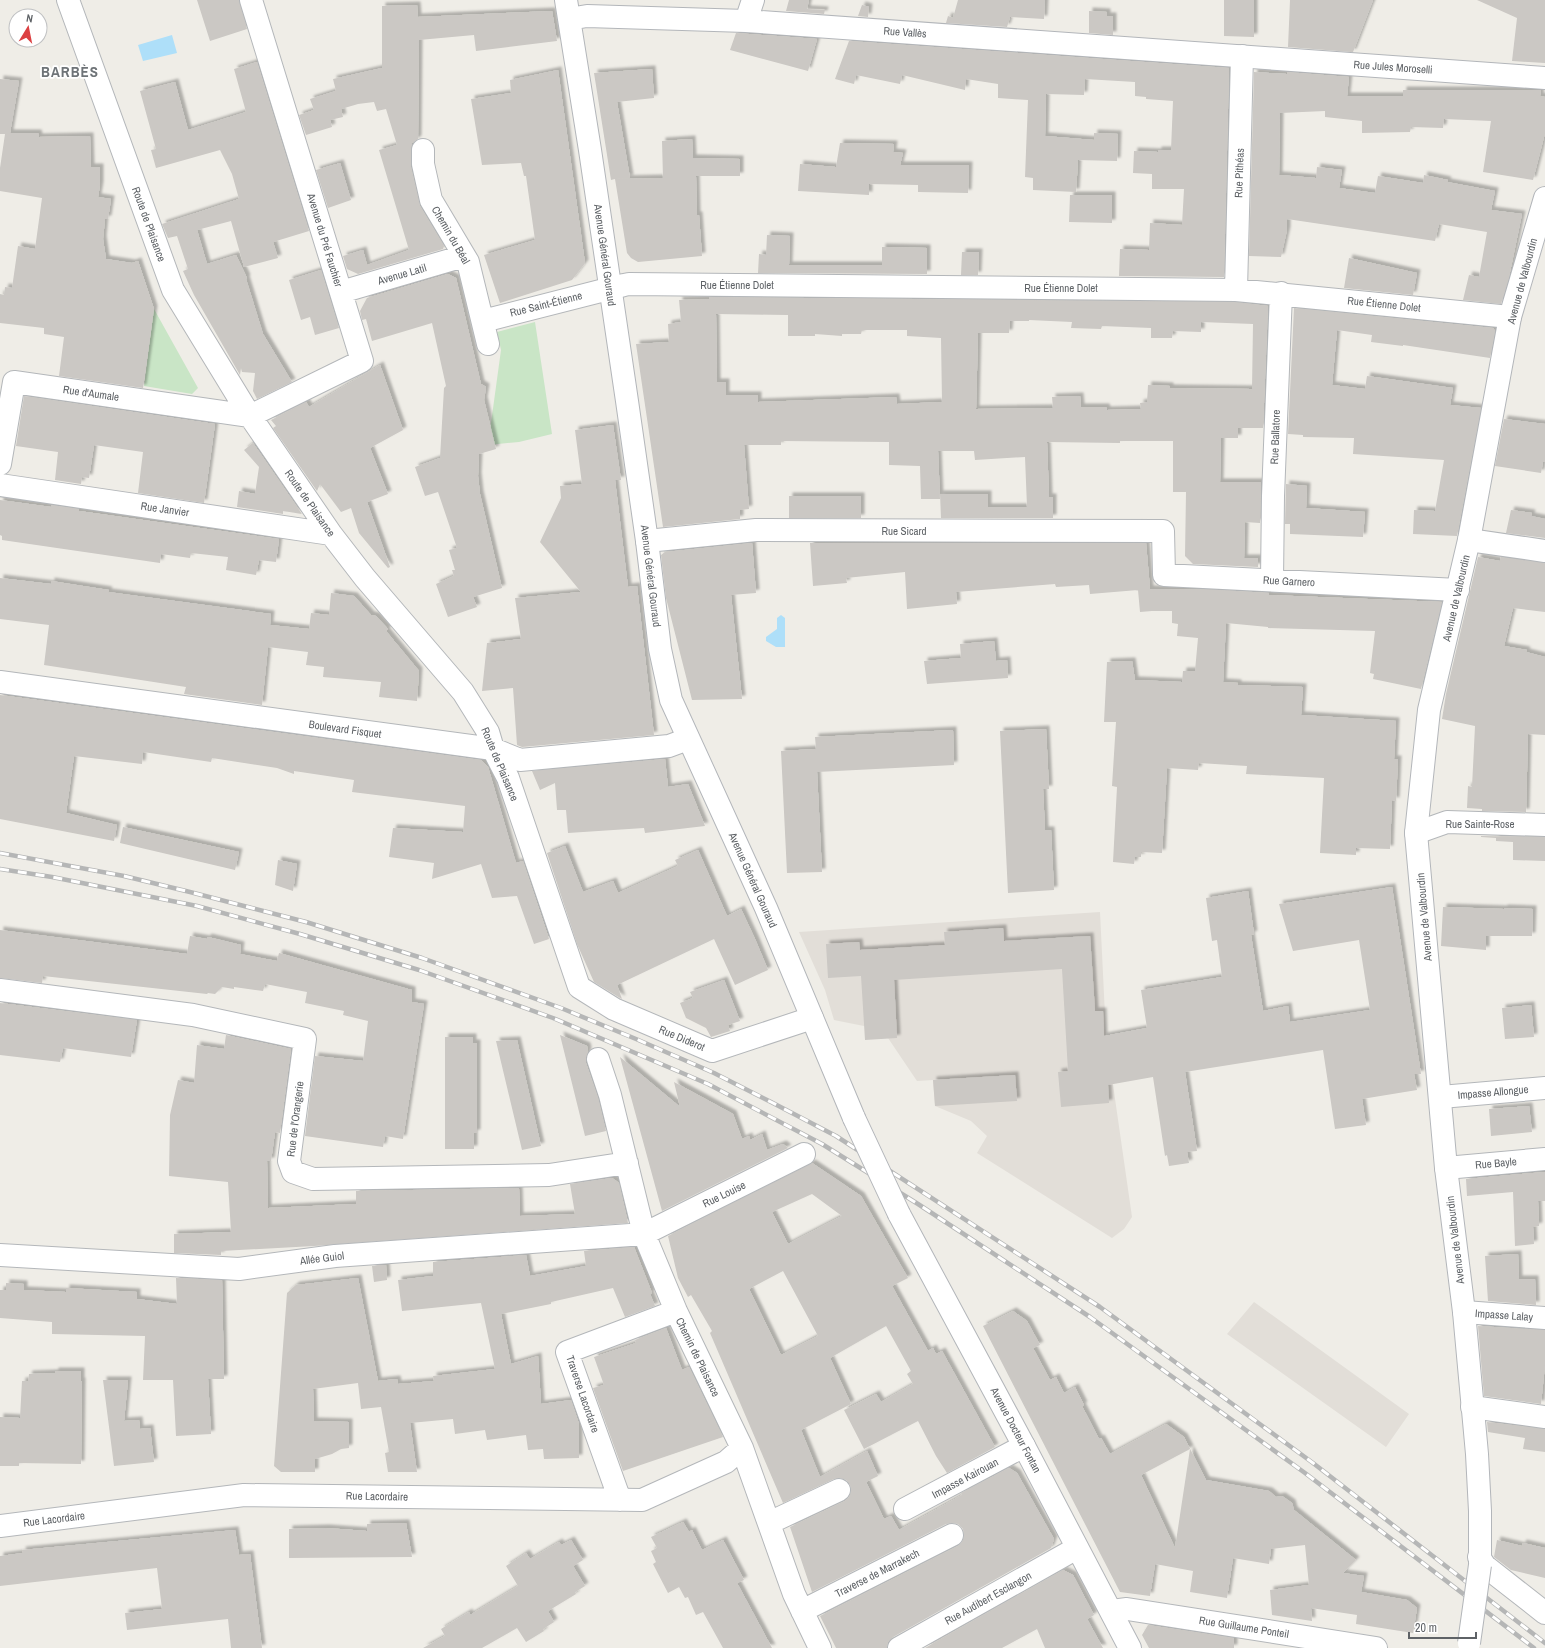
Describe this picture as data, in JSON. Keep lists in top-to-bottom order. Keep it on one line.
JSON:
{"streets":{"street":["Rue Vallès","Rue Jules Moroselli","Rue Pithéas","Route de Plaisance","Chemin du Béal","Avenue du Pré Fauchier","Avenue Général Gouraud","Avenue Latil","Avenue de Valbourdin","Rue Étienne Dolet","Rue Saint-Étienne","Rue d'Aumale","Rue Ballatore","Rue Janvier","Rue Sicard","Rue Garnero","Boulevard Fisquet","Rue Sainte-Rose","Rue Diderot","Impasse Allongue","Rue de l'Orangerie","Rue Bayle","Rue Louise","Allée Guiol","Impasse Lalay","Chemin de Plaisance","Traverse Lacordaire","Avenue Docteur Fontan","Impasse Kairouan","Rue Lacordaire","Traverse de Marrakech","Rue Audibert Esclangon","Rue Guillaume Ponteil"]},"crossings":[["Rue Vallès","Rue Jules Moroselli"],["Rue Vallès","Rue Pithéas"],["Rue Vallès","Avenue Général Gouraud"],["Rue Jules Moroselli","Rue Pithéas"],["Rue Pithéas","Rue Étienne Dolet"],["Route de Plaisance","Avenue du Pré Fauchier"],["Route de Plaisance","Rue d'Aumale"],["Route de Plaisance","Rue Janvier"],["Route de Plaisance","Boulevard Fisquet"],["Route de Plaisance","Rue Diderot"],["Chemin du Béal","Avenue Latil"],["Chemin du Béal","Rue Saint-Étienne"],["Avenue du Pré Fauchier","Avenue Latil"],["Avenue du Pré Fauchier","Rue d'Aumale"],["Avenue Général Gouraud","Rue Étienne Dolet"],["Avenue Général Gouraud","Rue Saint-Étienne"],["Avenue Général Gouraud","Rue Sicard"],["Avenue Général Gouraud","Boulevard Fisquet"],["Avenue Général Gouraud","Rue Diderot"],["Avenue Général Gouraud","Avenue Docteur Fontan"],["Avenue de Valbourdin","Rue Étienne Dolet"],["Avenue de Valbourdin","Rue Garnero"],["Avenue de Valbourdin","Rue Sainte-Rose"],["Avenue de Valbourdin","Impasse Allongue"],["Avenue de Valbourdin","Rue Bayle"],["Avenue de Valbourdin","Impasse Lalay"],["Rue Étienne Dolet","Rue Saint-Étienne"],["Rue Étienne Dolet","Rue Ballatore"],["Rue Ballatore","Rue Garnero"],["Rue Sicard","Rue Garnero"],["Rue de l'Orangerie","Chemin de Plaisance"],["Rue Louise","Allée Guiol"],["Rue Louise","Chemin de Plaisance"],["Allée Guiol","Chemin de Plaisance"],["Chemin de Plaisance","Traverse Lacordaire"],["Chemin de Plaisance","Rue Lacordaire"],["Chemin de Plaisance","Traverse de Marrakech"],["Traverse Lacordaire","Rue Lacordaire"],["Avenue Docteur Fontan","Impasse Kairouan"],["Avenue Docteur Fontan","Rue Audibert Esclangon"],["Avenue Docteur Fontan","Rue Guillaume Ponteil"]],"districts":["BARBÈS"],"scale_bar":"20 m","north":"top"}
